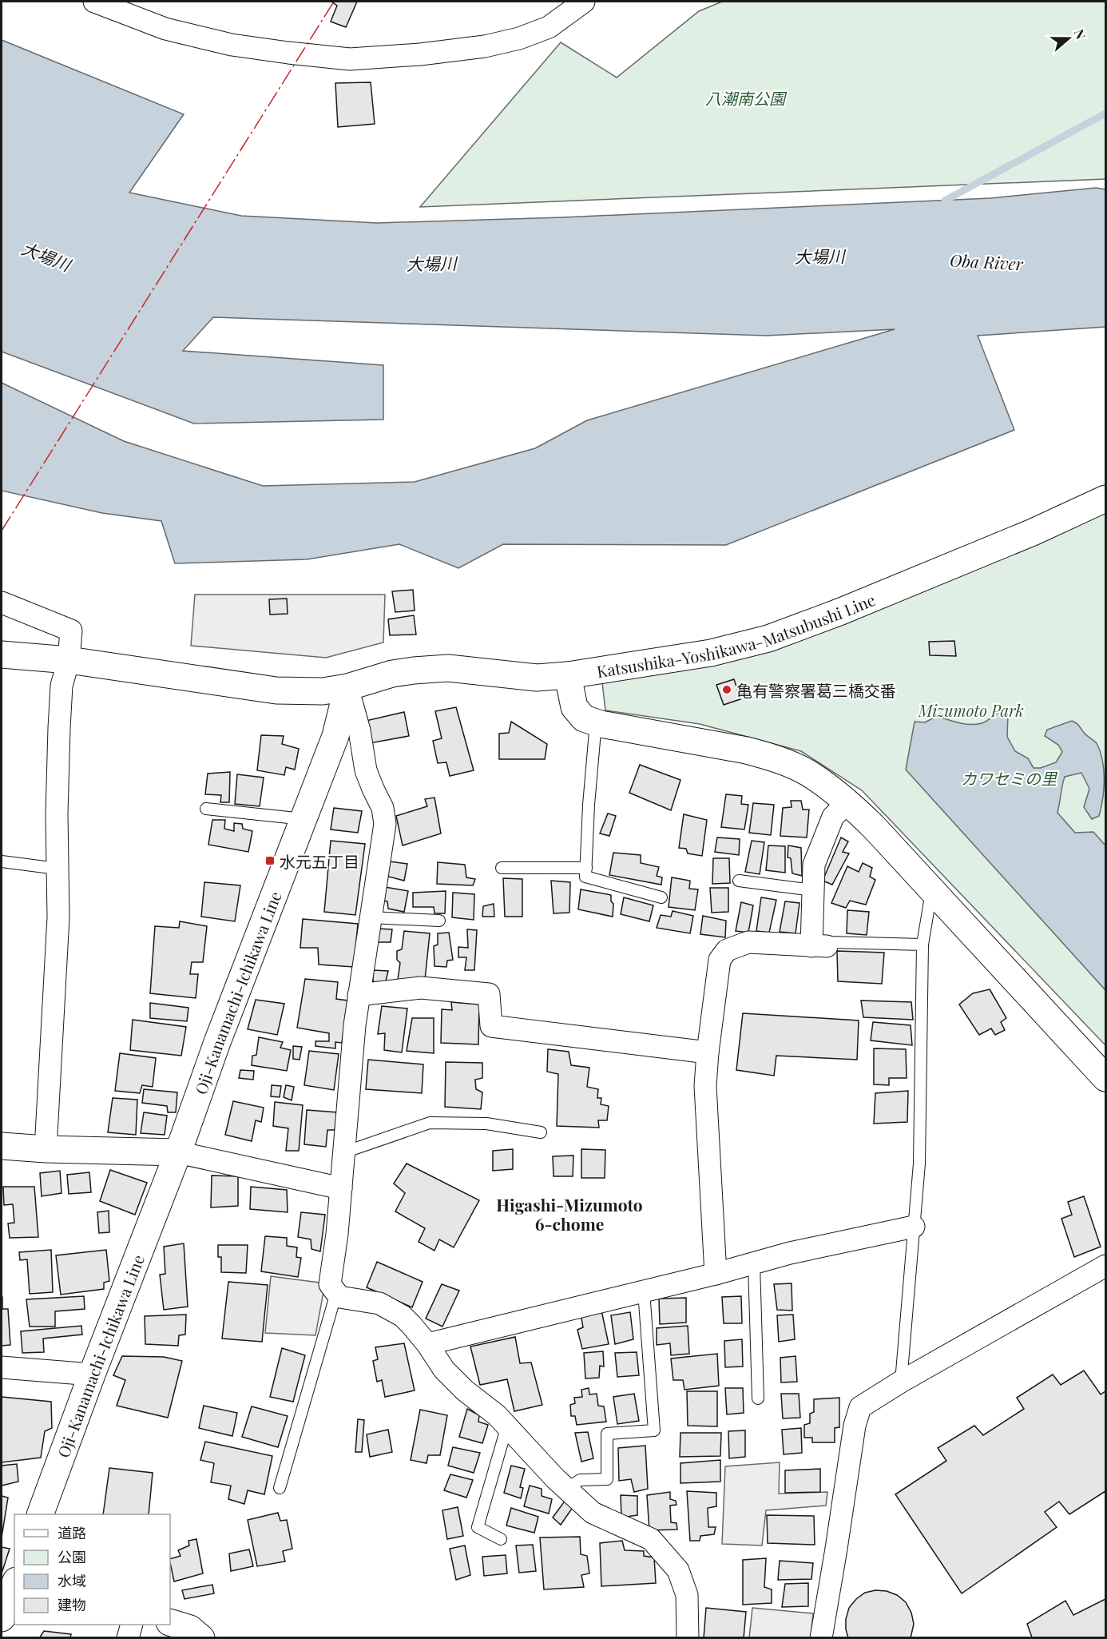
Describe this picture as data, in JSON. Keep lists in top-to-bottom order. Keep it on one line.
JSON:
{"streets":{"main road":["Katsushika-Yoshikawa-Matsubushi Line","Oji-Kanamachi-Ichikawa Line"]},"crossings":[["Katsushika-Yoshikawa-Matsubushi Line","Oji-Kanamachi-Ichikawa Line"]],"districts":["Higashi-Mizumoto 6-chome"],"water":["大場川","Oba River"],"parks":["八潮南公園","Mizumoto Park","カワセミの里"],"places":{"other":["亀有警察署葛三橋交番"],"transit":["水元五丁目"]},"legend":["道路","公園","水域","建物"],"north":"right"}
